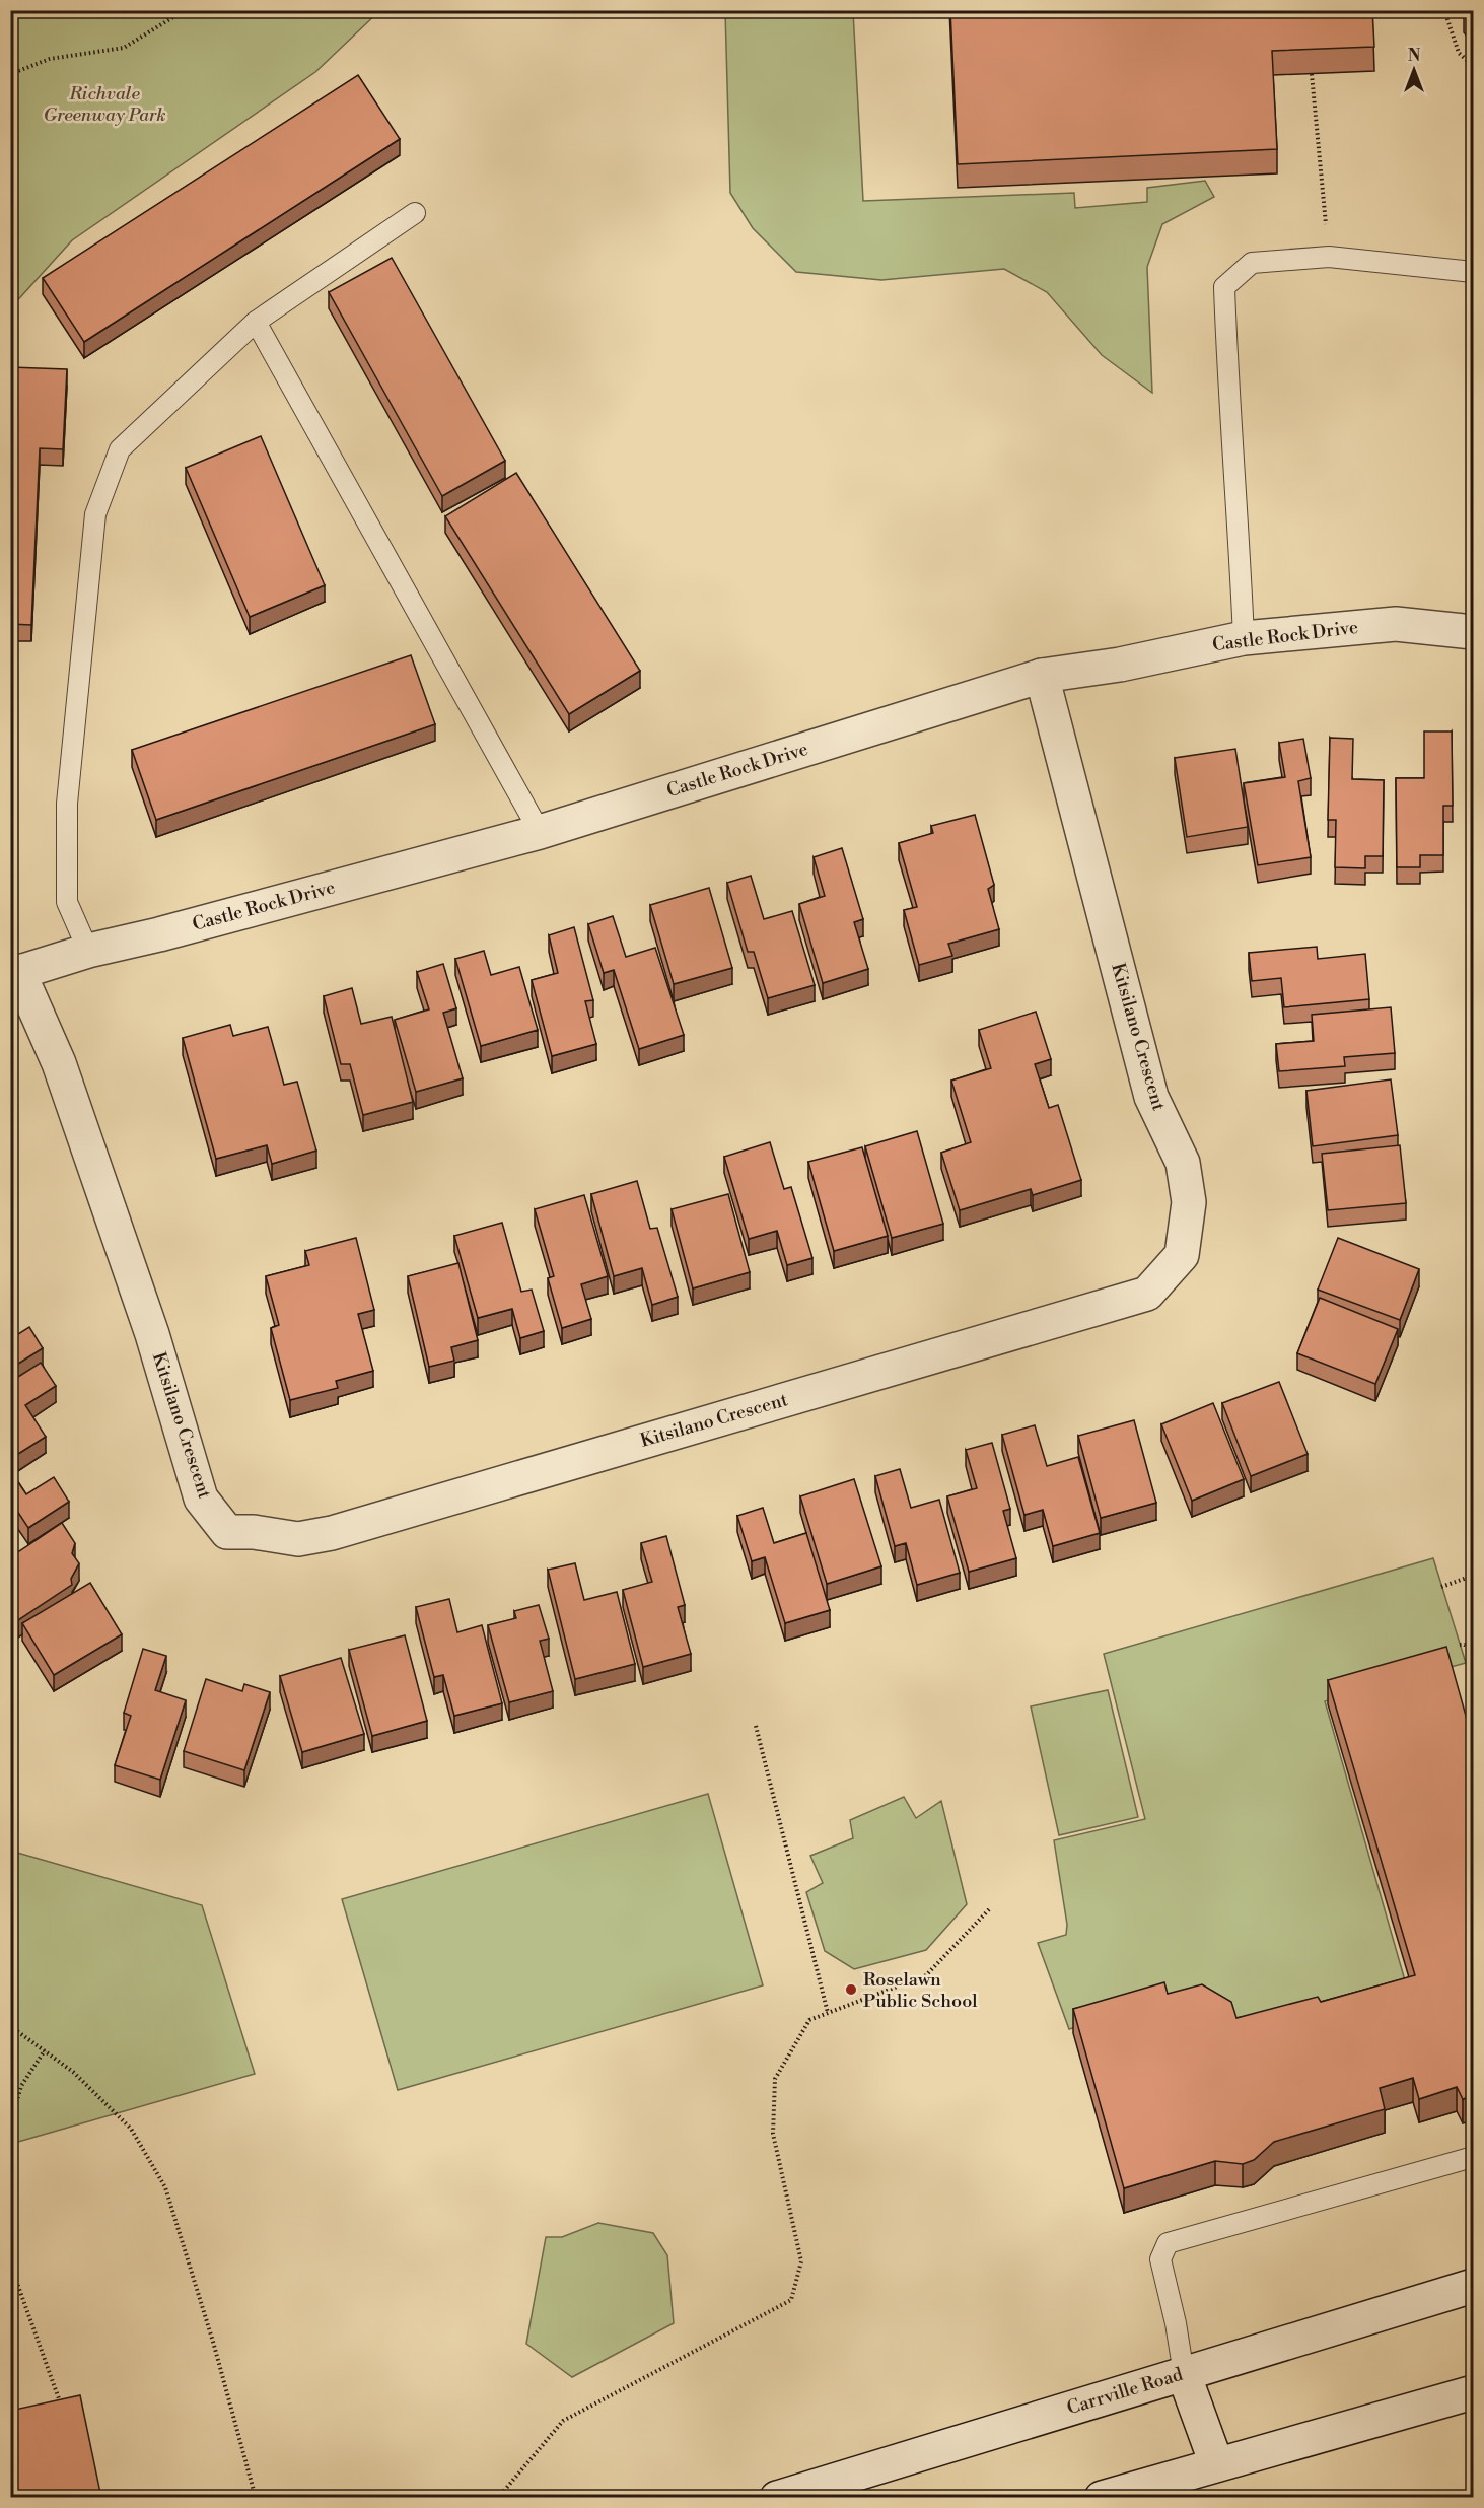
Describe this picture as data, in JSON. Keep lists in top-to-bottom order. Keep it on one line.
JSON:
{"streets":{"street":["Castle Rock Drive","Kitsilano Crescent","Carrville Road"]},"crossings":[["Castle Rock Drive","Kitsilano Crescent"]],"parks":["Richvale Greenway Park"],"places":["Roselawn Public School"],"north":"top"}
